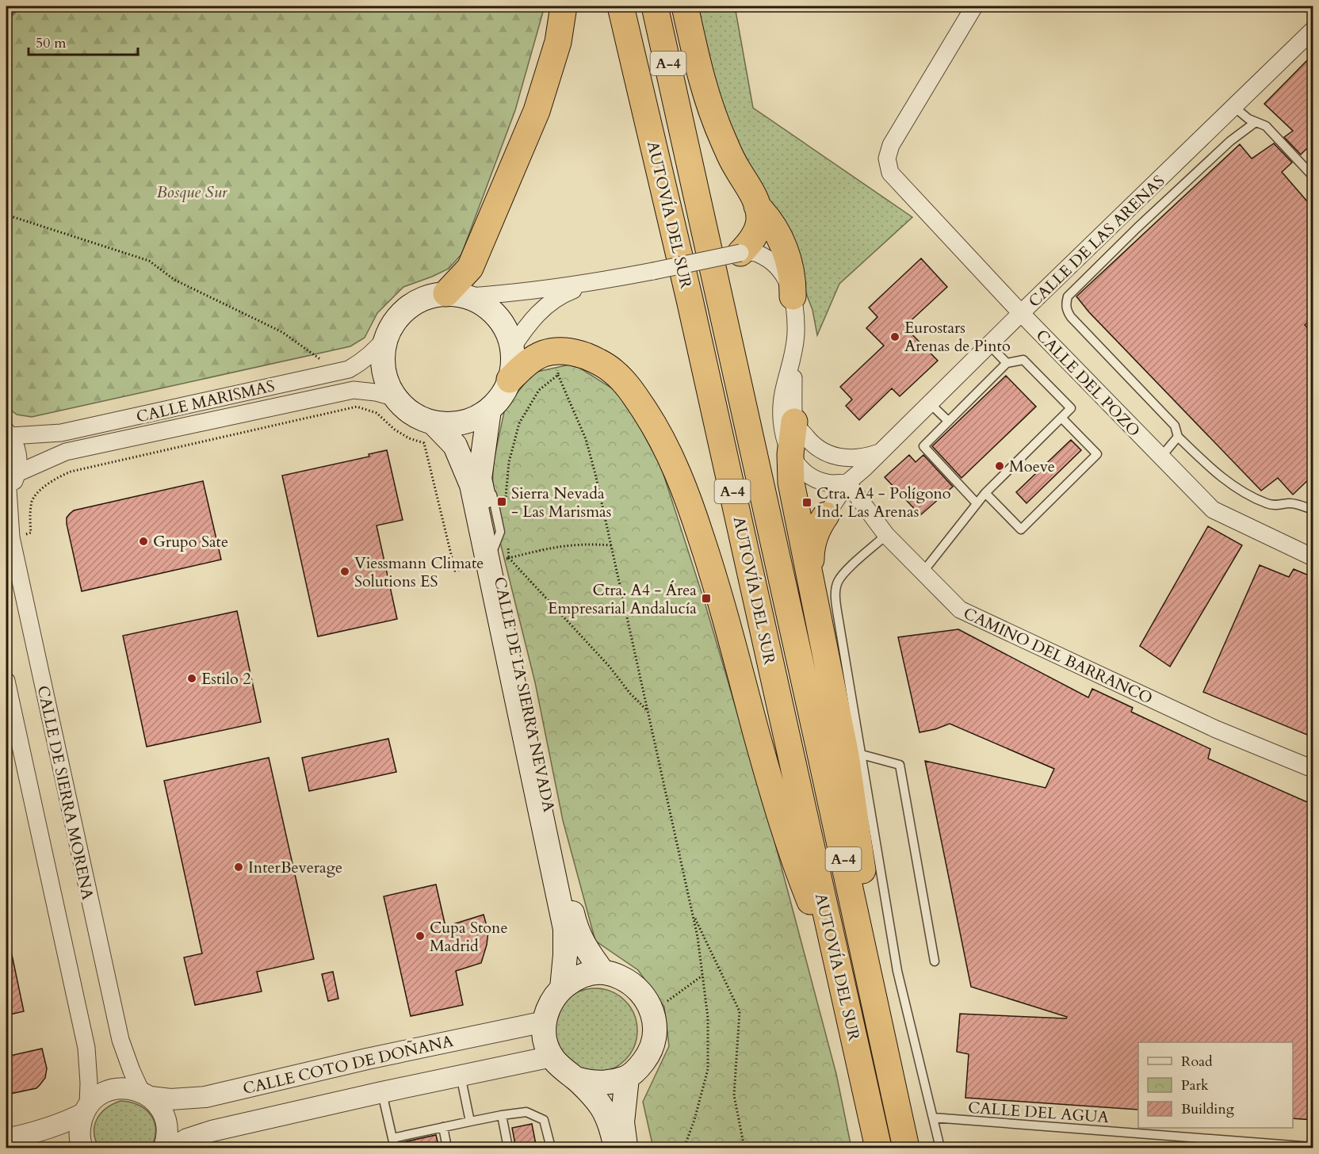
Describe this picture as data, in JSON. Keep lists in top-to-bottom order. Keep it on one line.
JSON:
{"streets":{"highway":["A-4","AUTOVÍA DEL SUR"],"main road":["CALLE DE LA SIERRA NEVADA"],"street":["CALLE DE LAS ARENAS","CALLE DEL POZO","CALLE MARISMAS","CAMINO DEL BARRANCO","CALLE DE SIERRA MORENA","CALLE COTO DE DOÑANA"],"lane":["CALLE DEL AGUA"]},"crossings":[["CALLE DE LAS ARENAS","CALLE DEL POZO"],["CALLE DE LAS ARENAS","CAMINO DEL BARRANCO"],["CALLE MARISMAS","CALLE DE LA SIERRA NEVADA"],["CALLE DE LA SIERRA NEVADA","CALLE COTO DE DOÑANA"],["CALLE DE SIERRA MORENA","CALLE COTO DE DOÑANA"]],"parks":["Bosque Sur"],"places":{"other":["Eurostars Arenas de Pinto","Moeve","Grupo Sate","Viessmann Climate Solutions ES","Estilo 2","InterBeverage","Cupa Stone Madrid"],"transit":["Sierra Nevada - Las Marismas","Ctra. A4 - Polígono Ind. Las Arenas","Ctra. A4 - Área Empresarial Andalucía"]},"legend":["Road","Park","Building"],"scale_bar":"50 m"}
